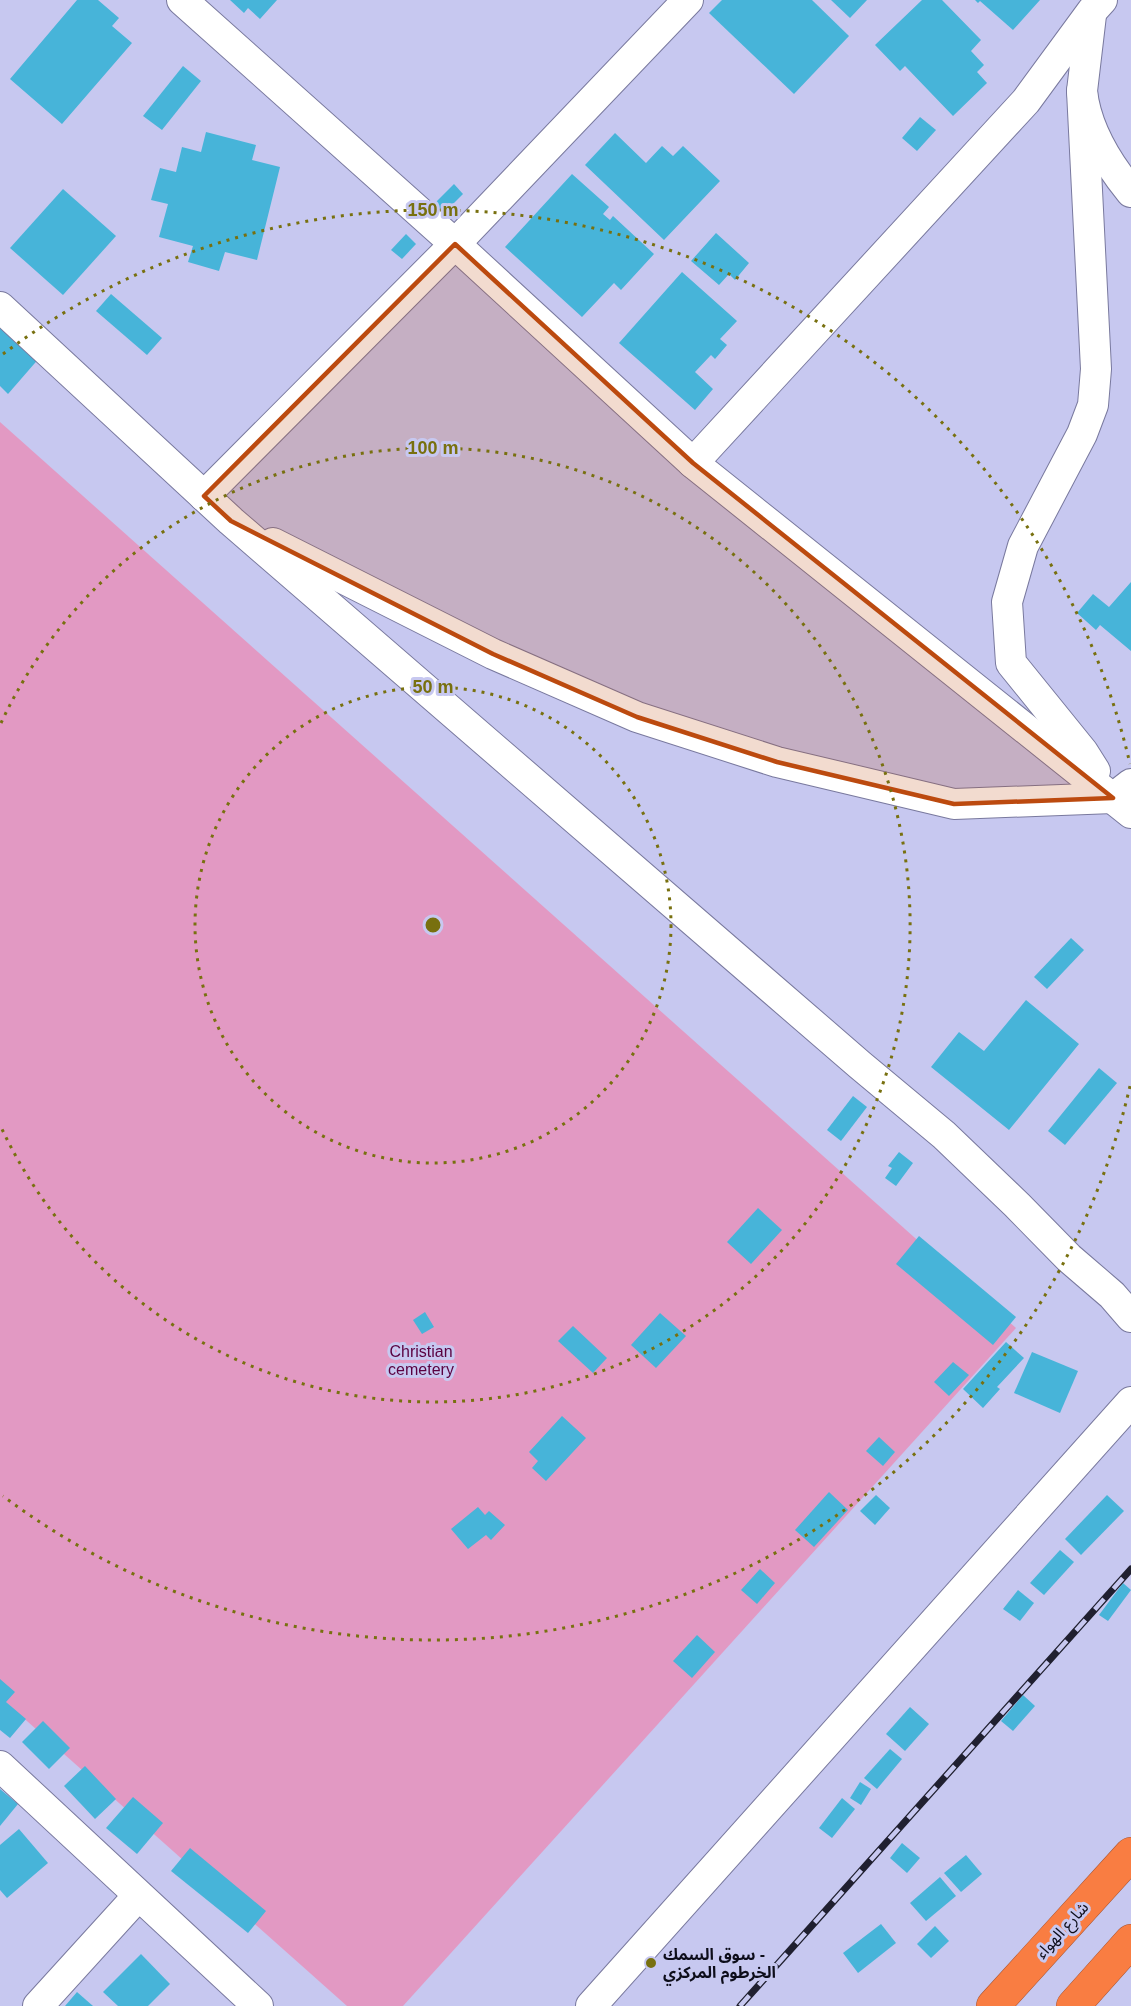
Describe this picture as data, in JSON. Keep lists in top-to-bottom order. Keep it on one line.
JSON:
{"streets":{"highway":["شارع الهواء"]},"parks":["Christian cemetery"],"places":["سوق السمك - الخرطوم المركزي"],"rings":["150 m","100 m","50 m"]}
